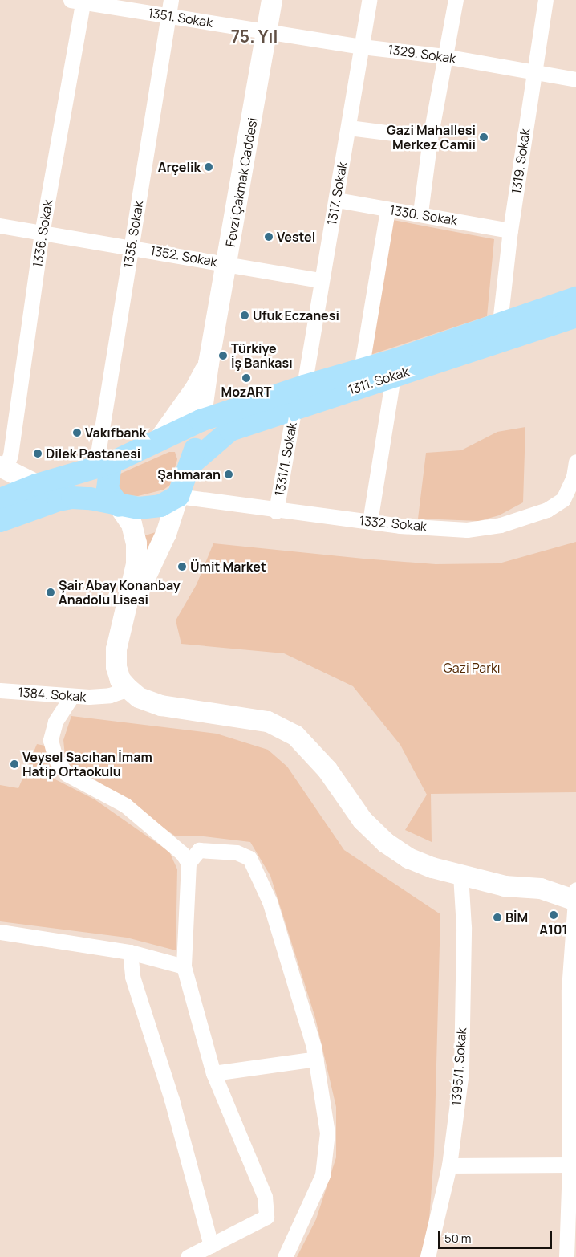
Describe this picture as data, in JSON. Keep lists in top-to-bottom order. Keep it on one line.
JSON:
{"streets":{"main road":["1311. Sokak"],"street":["1351. Sokak","1329. Sokak","1319. Sokak","Fevzi Çakmak Caddesi","1317. Sokak","1330. Sokak","1336. Sokak","1335. Sokak","1352. Sokak","1331/1. Sokak","1332. Sokak","1384. Sokak","1395/1. Sokak"]},"crossings":[["1351. Sokak","1329. Sokak"],["1351. Sokak","Fevzi Çakmak Caddesi"],["1351. Sokak","1336. Sokak"],["1351. Sokak","1335. Sokak"],["1329. Sokak","1319. Sokak"],["1329. Sokak","Fevzi Çakmak Caddesi"],["1329. Sokak","1317. Sokak"],["1319. Sokak","1330. Sokak"],["1319. Sokak","1311. Sokak"],["Fevzi Çakmak Caddesi","1352. Sokak"],["Fevzi Çakmak Caddesi","1311. Sokak"],["1317. Sokak","1330. Sokak"],["1317. Sokak","1352. Sokak"],["1317. Sokak","1311. Sokak"],["1336. Sokak","1352. Sokak"],["1335. Sokak","1352. Sokak"],["1335. Sokak","1311. Sokak"],["1311. Sokak","1331/1. Sokak"],["1331/1. Sokak","1332. Sokak"]],"districts":["75. Yıl"],"parks":["Gazi Parkı"],"places":["Gazi Mahallesi Merkez Camii","Arçelik","Vestel","Ufuk Eczanesi","Türkiye İş Bankası","MozART","Vakıfbank","Dilek Pastanesi","Şahmaran","Ümit Market","Şair Abay Konanbay Anadolu Lisesi","Veysel Sacıhan İmam Hatip Ortaokulu","A101","BİM"],"scale_bar":"50 m"}
